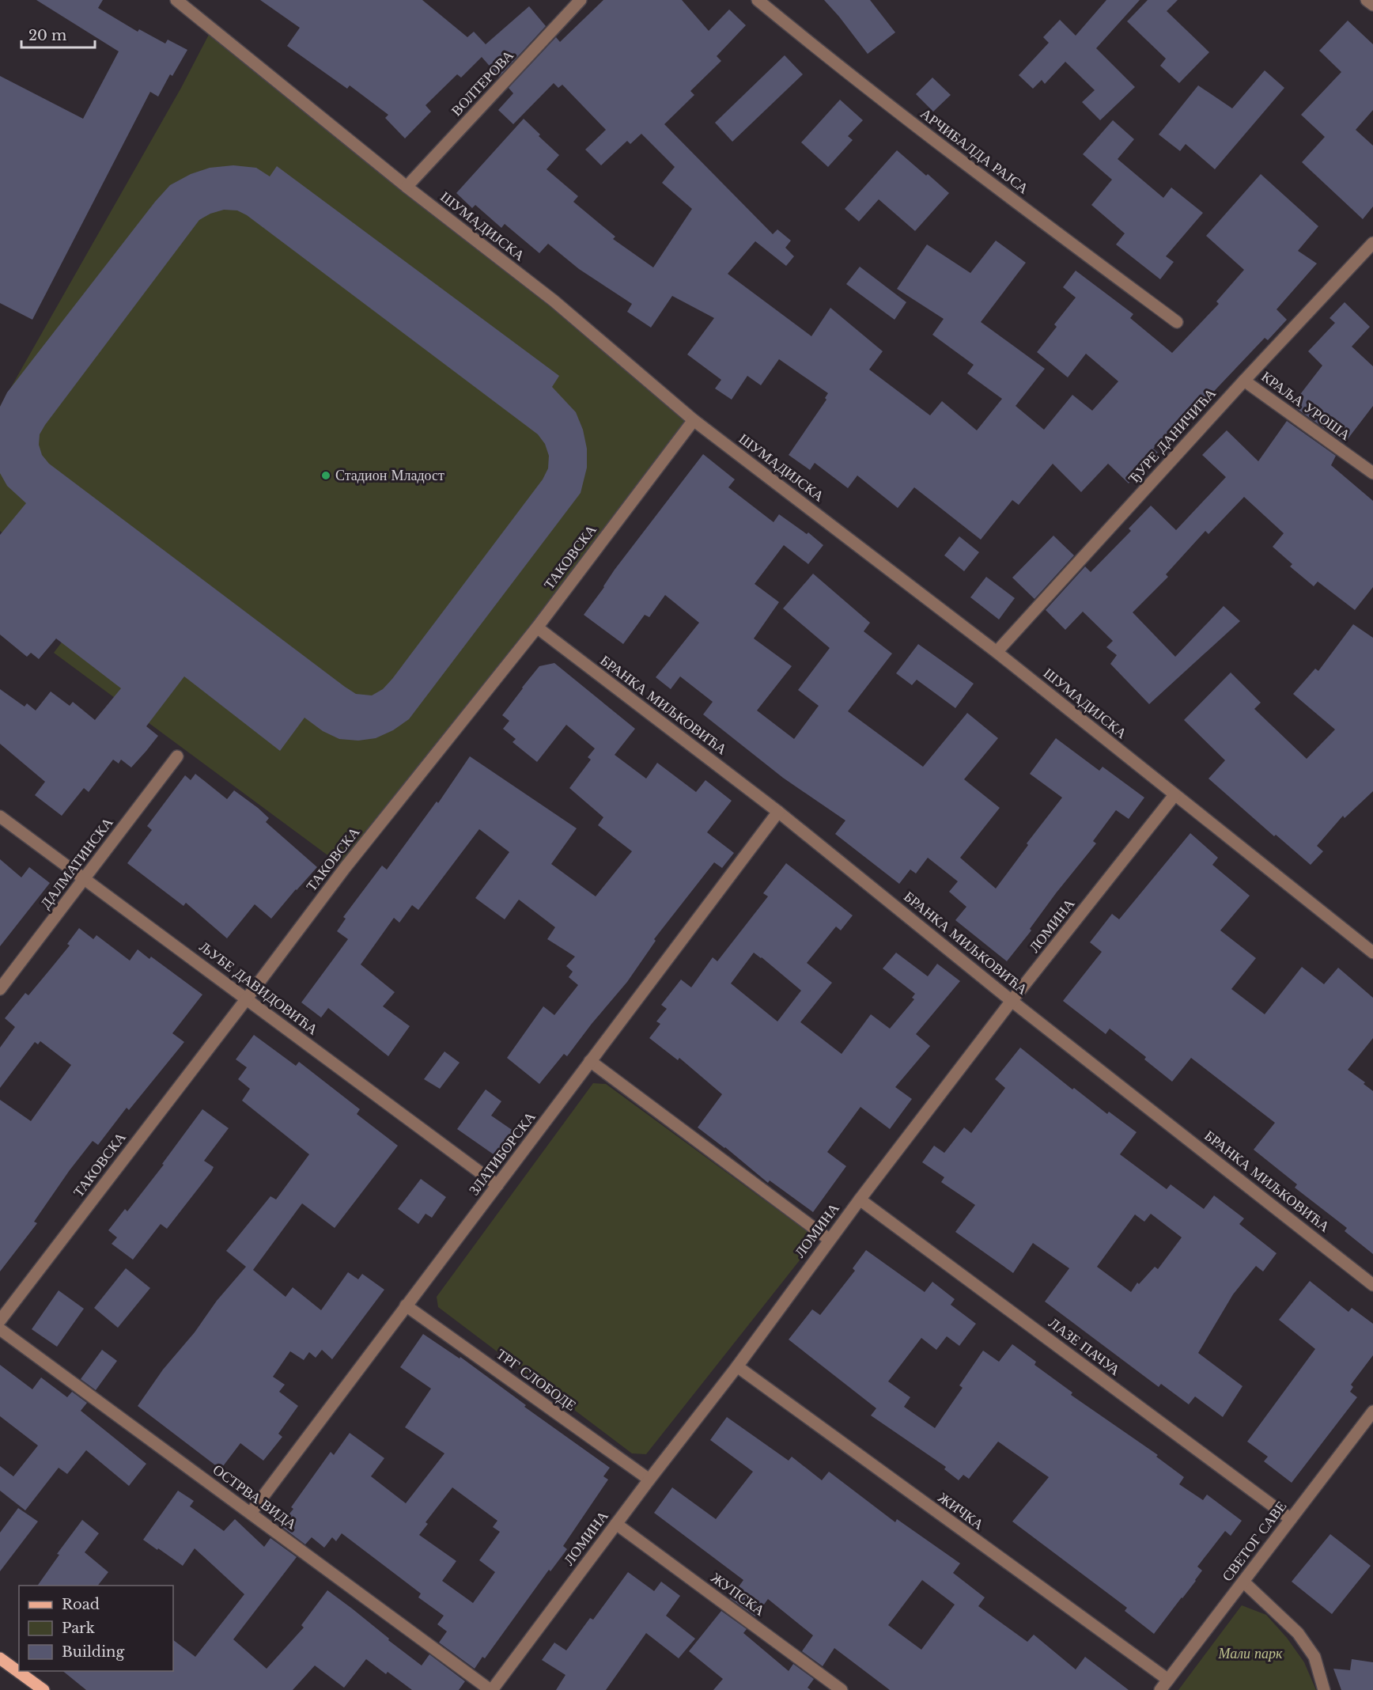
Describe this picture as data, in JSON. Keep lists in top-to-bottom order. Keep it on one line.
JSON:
{"streets":{"street":["ВОЛТЕРОВА","АРЧИБАЛДА РАЈСА","ШУМАДИЈСКА","КРАЉА УРОША","ЂУРЕ ДАНИЧИЋА","ТАКОВСКА","БРАНКА МИЉКОВИЋА","ДАЛМАТИНСКА","ЛОМИНА","ЉУБЕ ДАВИДОВИЋА","ЗЛАТИБОРСКА","ЛАЗЕ ПАЧУА","ТРГ СЛОБОДЕ","ОСТРВА ВИДА","ЖИЧКА","СВЕТОГ САВЕ","ЖУПСКА"]},"crossings":[["ВОЛТЕРОВА","ШУМАДИЈСКА"],["ШУМАДИЈСКА","ЂУРЕ ДАНИЧИЋА"],["ШУМАДИЈСКА","ТАКОВСКА"],["ШУМАДИЈСКА","ЛОМИНА"],["КРАЉА УРОША","ЂУРЕ ДАНИЧИЋА"],["ТАКОВСКА","БРАНКА МИЉКОВИЋА"],["ТАКОВСКА","ЉУБЕ ДАВИДОВИЋА"],["БРАНКА МИЉКОВИЋА","ЛОМИНА"],["БРАНКА МИЉКОВИЋА","ЗЛАТИБОРСКА"],["ДАЛМАТИНСКА","ЉУБЕ ДАВИДОВИЋА"],["ЛОМИНА","ЛАЗЕ ПАЧУА"],["ЛОМИНА","ТРГ СЛОБОДЕ"],["ЛОМИНА","ОСТРВА ВИДА"],["ЛОМИНА","ЖИЧКА"],["ЛОМИНА","ЖУПСКА"],["ЉУБЕ ДАВИДОВИЋА","ЗЛАТИБОРСКА"],["ЗЛАТИБОРСКА","ТРГ СЛОБОДЕ"],["ЗЛАТИБОРСКА","ОСТРВА ВИДА"],["ЛАЗЕ ПАЧУА","СВЕТОГ САВЕ"],["ЖИЧКА","СВЕТОГ САВЕ"]],"parks":["Мали парк"],"places":["Стадион Младост"],"legend":["Road","Park","Building"],"scale_bar":"20 m"}
